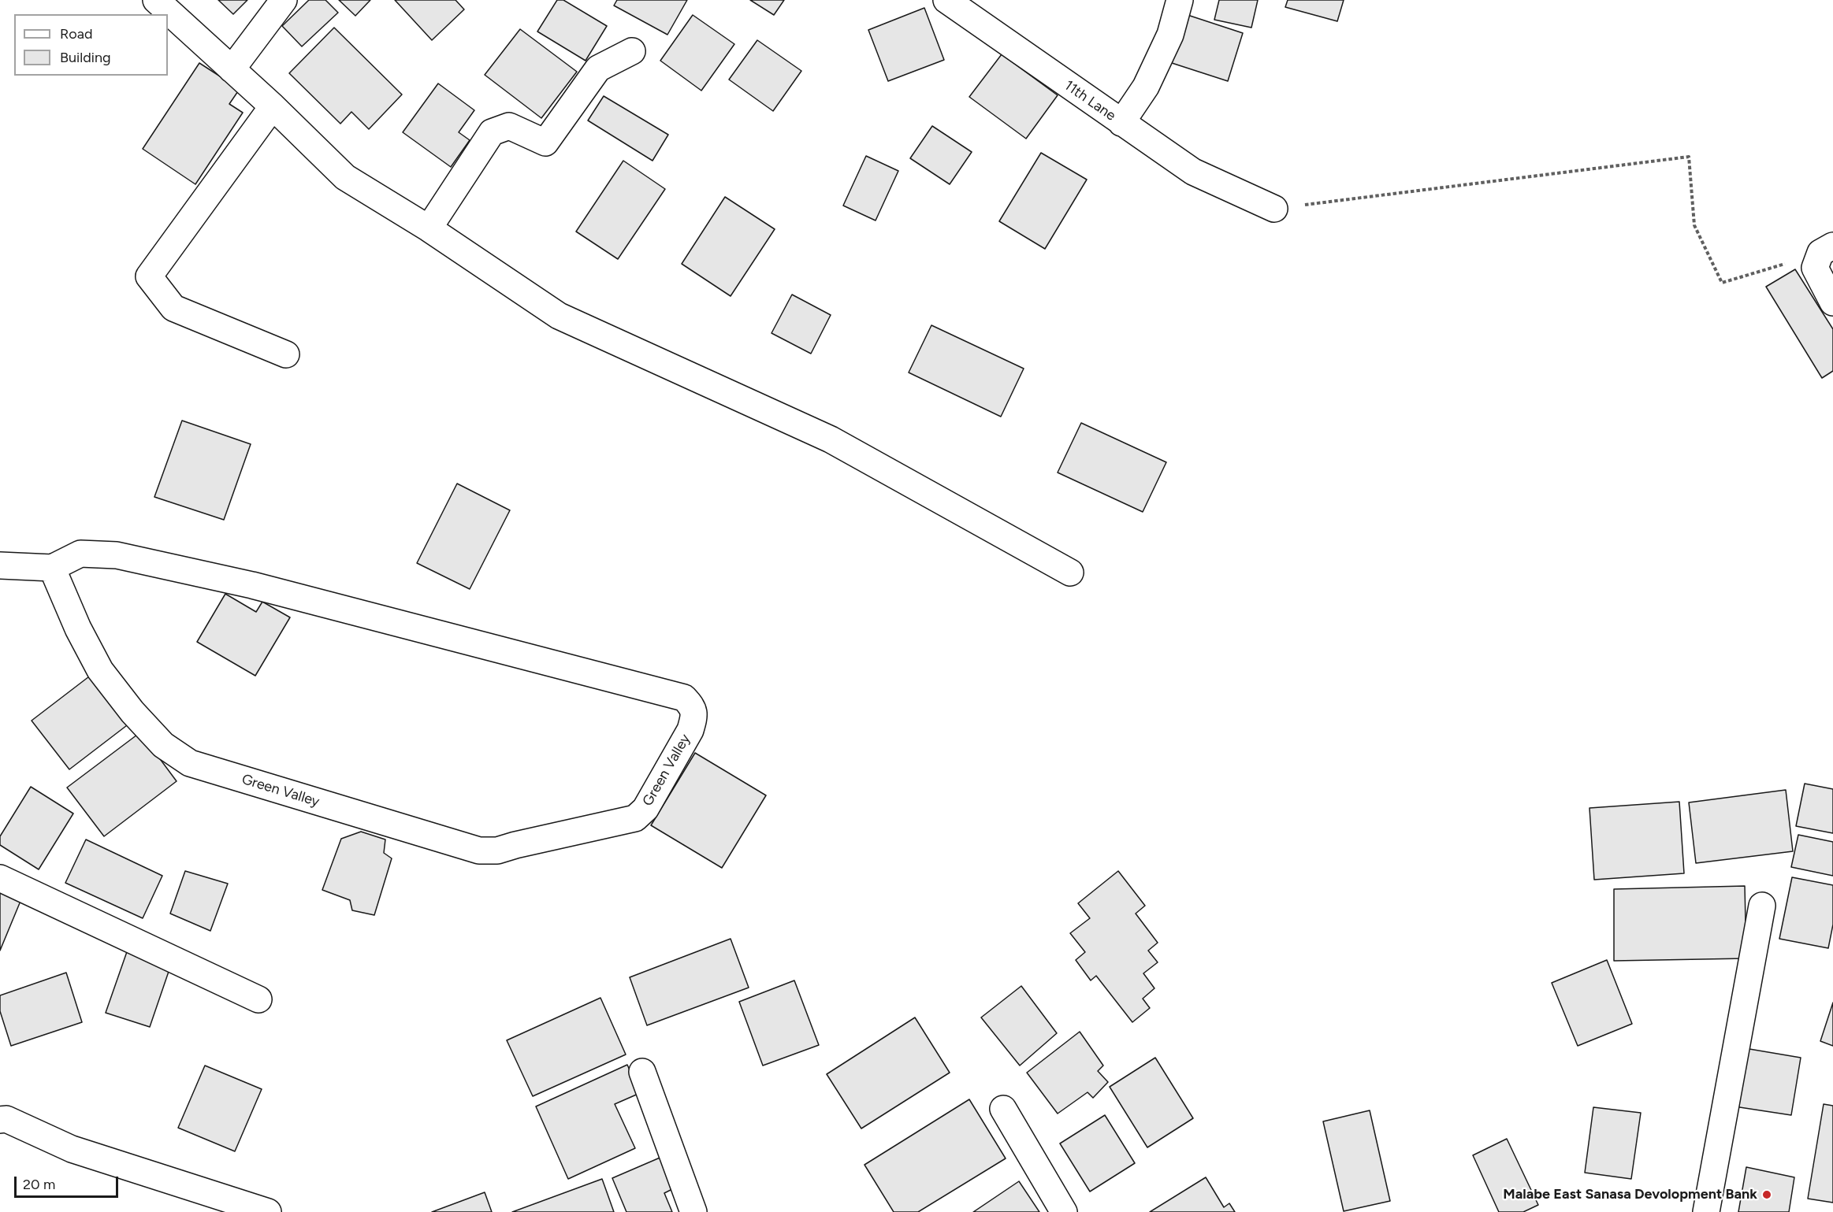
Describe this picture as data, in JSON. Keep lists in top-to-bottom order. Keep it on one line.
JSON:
{"streets":{"street":["11th Lane","Green Valley"]},"places":["Malabe East Sanasa Devolopment Bank"],"legend":["Road","Building"],"scale_bar":"20 m"}
